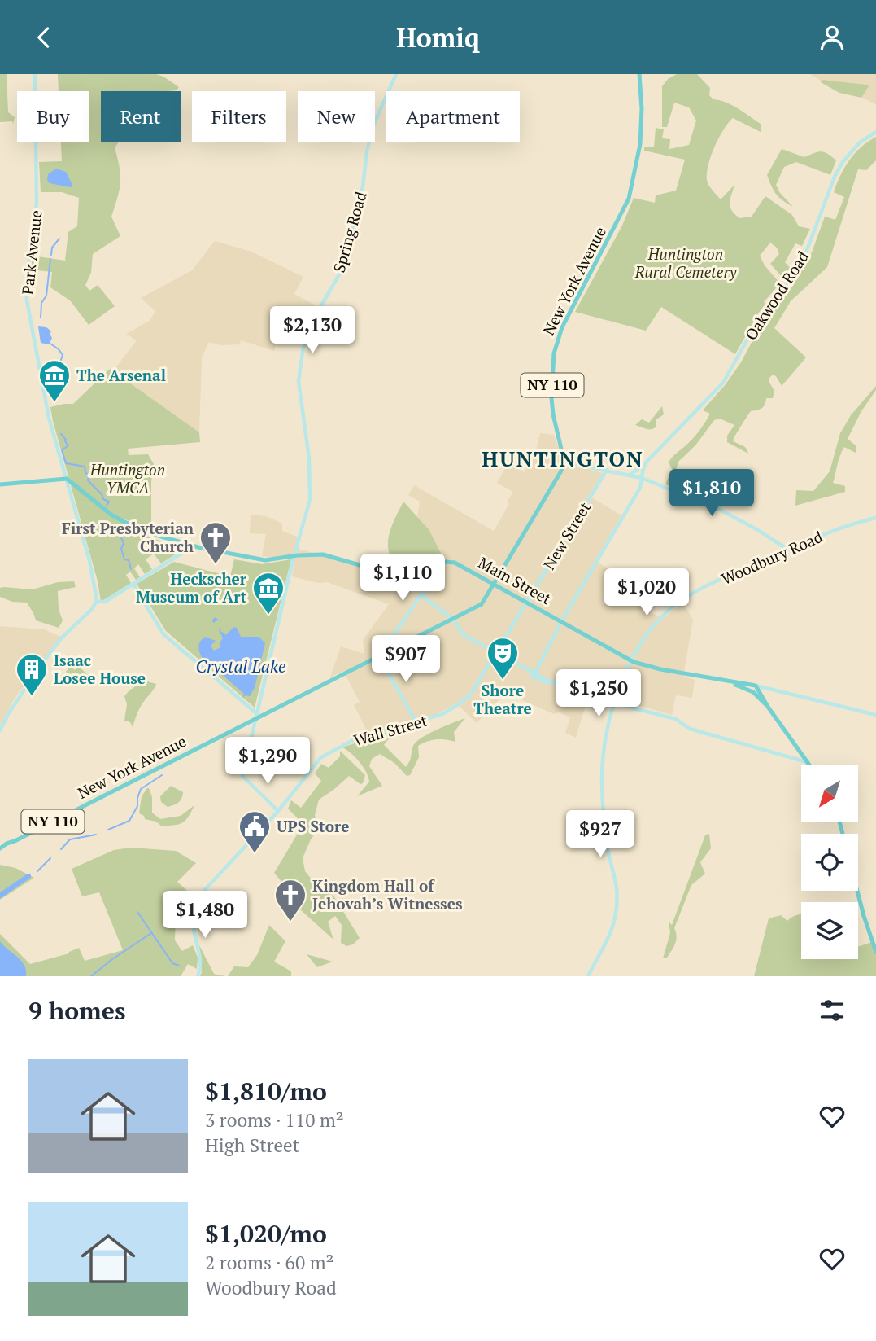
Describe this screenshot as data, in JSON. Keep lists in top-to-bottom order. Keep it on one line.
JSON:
{"streets":{"main road":["Spring Road","Park Avenue","New York Avenue","Oakwood Road","NY 110","New Street","Woodbury Road","Main Street","Wall Street"]},"crossings":[["Spring Road","New York Avenue"],["Spring Road","Main Street"],["Spring Road","Wall Street"],["Park Avenue","Main Street"],["New York Avenue","Main Street"],["Oakwood Road","Main Street"],["New Street","Main Street"],["New Street","Wall Street"],["Woodbury Road","Main Street"],["Main Street","Wall Street"]],"districts":["HUNTINGTON"],"water":["Crystal Lake"],"parks":["Huntington Rural Cemetery","Huntington YMCA"],"places":{"museum":["The Arsenal","Heckscher Museum of Art"],"church":["First Presbyterian Church","Kingdom Hall of Jehovah’s Witnesses"],"theatre":["Shore Theatre"],"building":["Isaac Losee House"],"public building":["UPS Store"]},"north":"bottom left","page":{"header":"Homiq","chip":["Buy","Rent","Filters","New","Apartment"],"price":["$2,130","$1,810","$1,110","$1,020","$907","$1,250","$1,290","$927","$1,480"],"heading":"9 homes","list":[{"name":"$1,810/mo","note":"3 rooms · 110 m² · High Street"},{"name":"$1,020/mo","note":"2 rooms · 60 m² · Woodbury Road"}]}}
